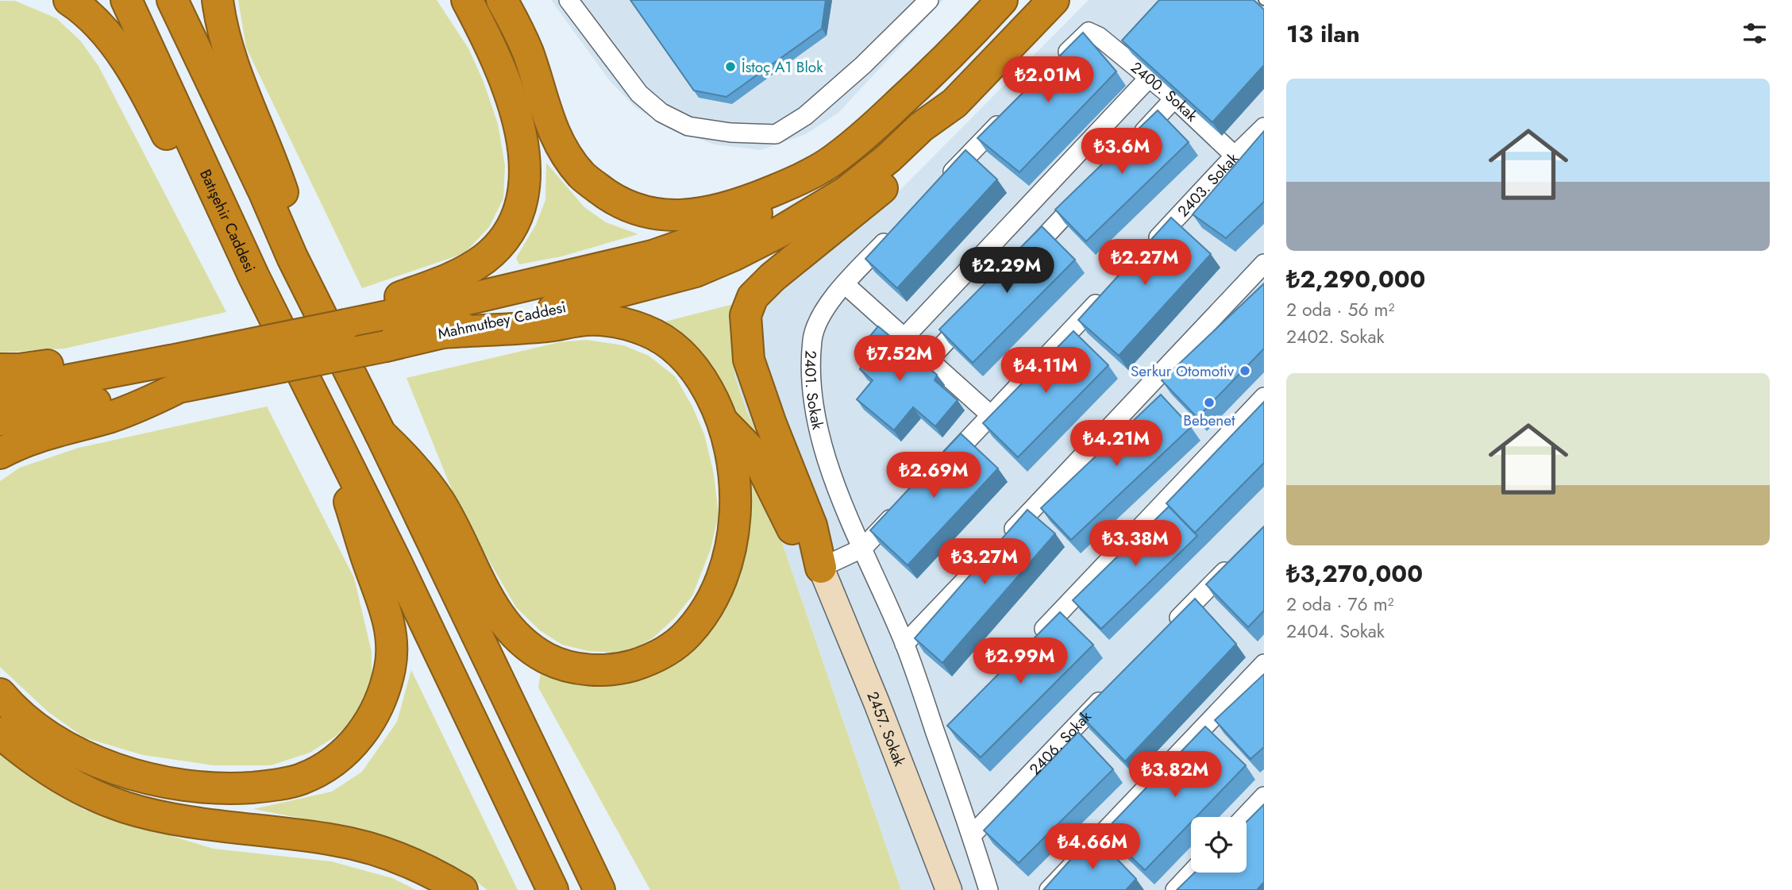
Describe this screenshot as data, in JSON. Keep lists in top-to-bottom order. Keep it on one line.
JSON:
{"streets":{"highway":["Batışehir Caddesi","Mahmutbey Caddesi"],"main road":["2457. Sokak"],"street":["2400. Sokak","2403. Sokak","2401. Sokak","2406. Sokak"]},"crossings":[["2400. Sokak","2403. Sokak"],["2401. Sokak","2406. Sokak"]],"places":["İstoç A1 Blok","Serkur Otomotiv","Bebenet"],"page":{"heading":"13 ilan","price":["₺2.01M","₺3.6M","₺2.27M","₺2.29M","₺7.52M","₺4.11M","₺4.21M","₺2.69M","₺3.38M","₺3.27M","₺2.99M","₺3.82M","₺4.66M"],"list":[{"name":"₺2,290,000","note":"2 oda · 56 m² · 2402. Sokak"},{"name":"₺3,270,000","note":"2 oda · 76 m² · 2404. Sokak"}]}}
